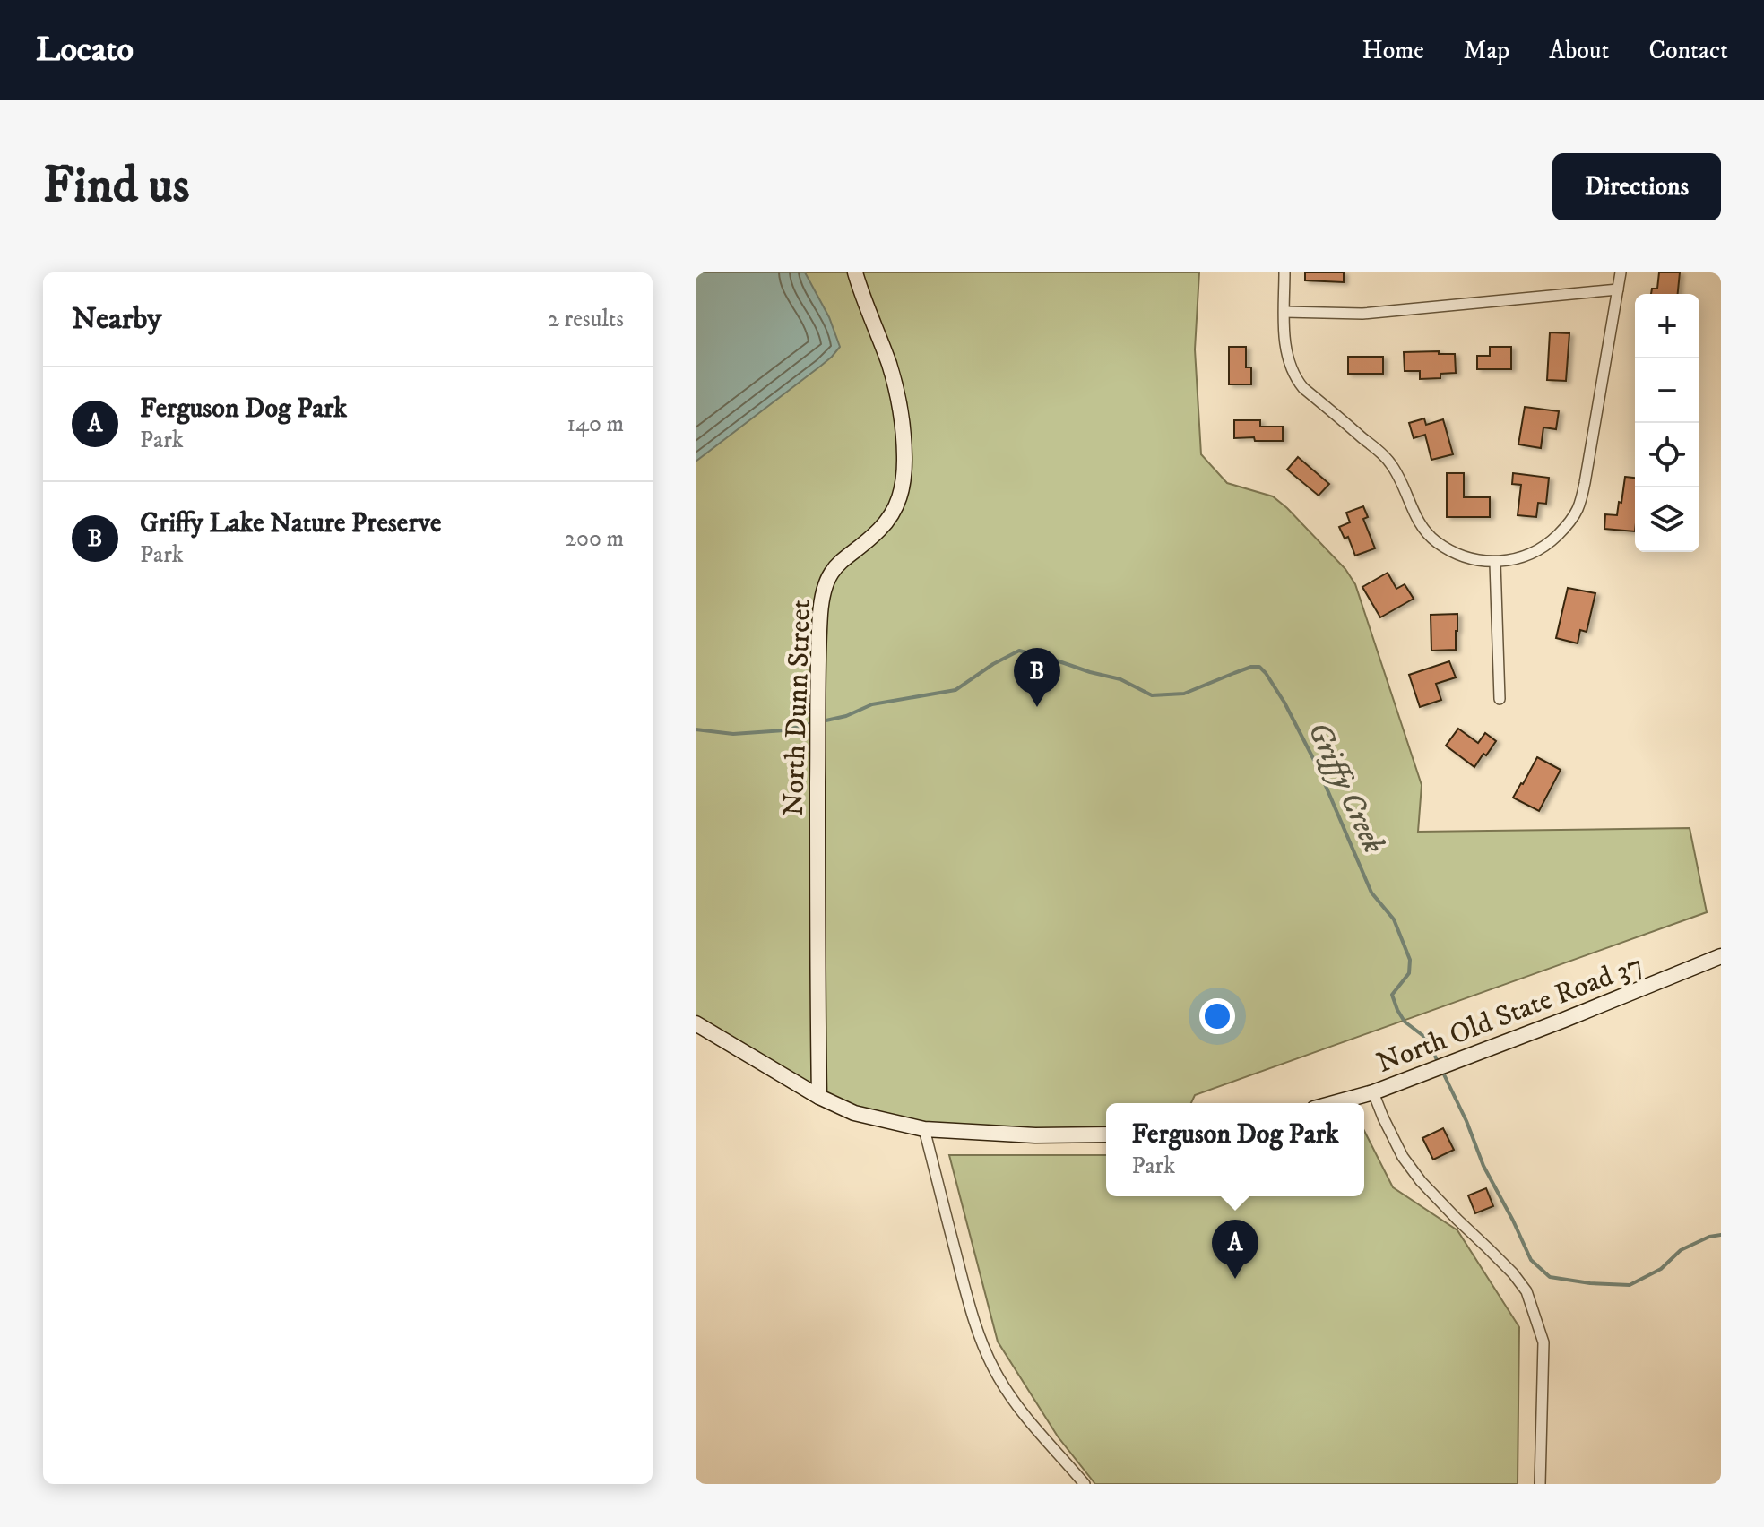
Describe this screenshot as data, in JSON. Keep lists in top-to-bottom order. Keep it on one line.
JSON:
{"streets":{"street":["North Dunn Street","North Old State Road 37"]},"water":["Griffy Creek"],"page":{"header":"Locato","nav":["Home","Map","About","Contact"],"buttons":"Directions","title":"Find us","heading":["Nearby","2 results"],"map_buttons":["+","−"],"list":[{"mark":"A","name":"Ferguson Dog Park","note":"Park","value":"140 m"},{"mark":"B","name":"Griffy Lake Nature Preserve","note":"Park","value":"200 m"}],"pins":["B","A"],"popup":["Ferguson Dog Park","Park"]}}
